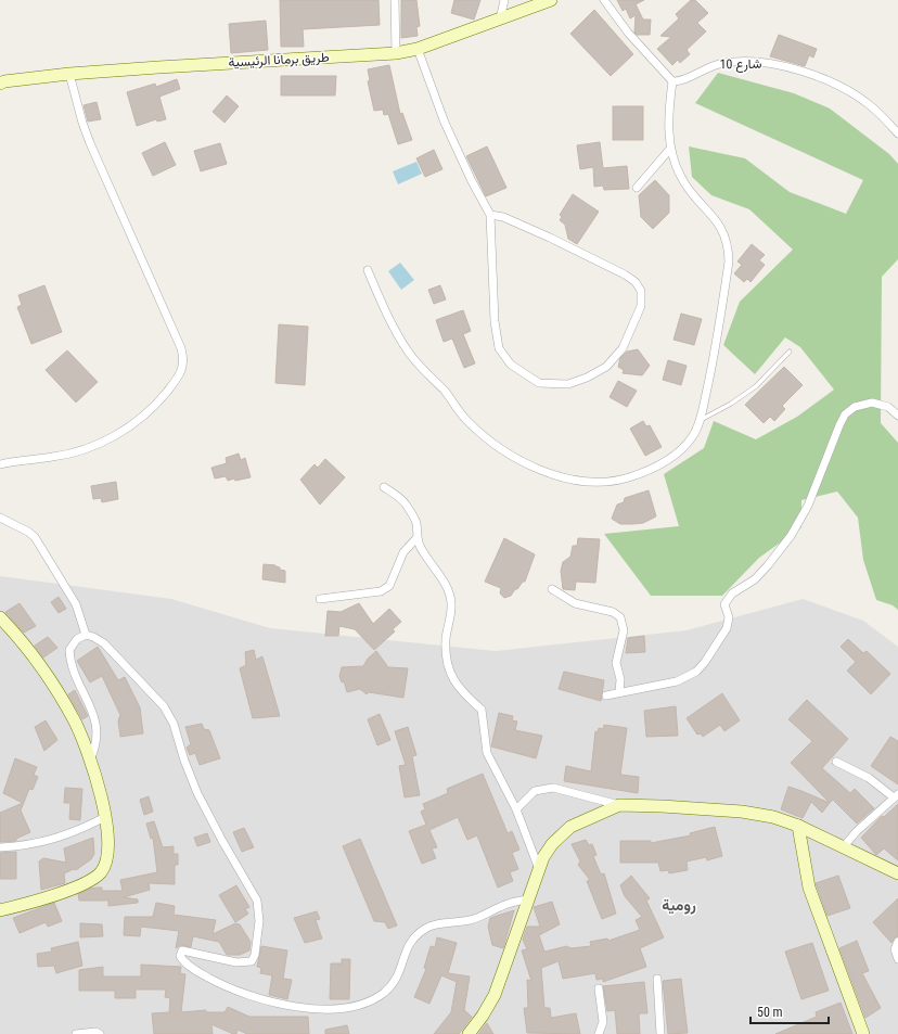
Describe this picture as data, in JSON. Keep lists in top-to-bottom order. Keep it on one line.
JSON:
{"streets":{"street":["طريق برمانا الرئيسية","شارع 10"]},"districts":["رومية"],"scale_bar":"50 m"}
